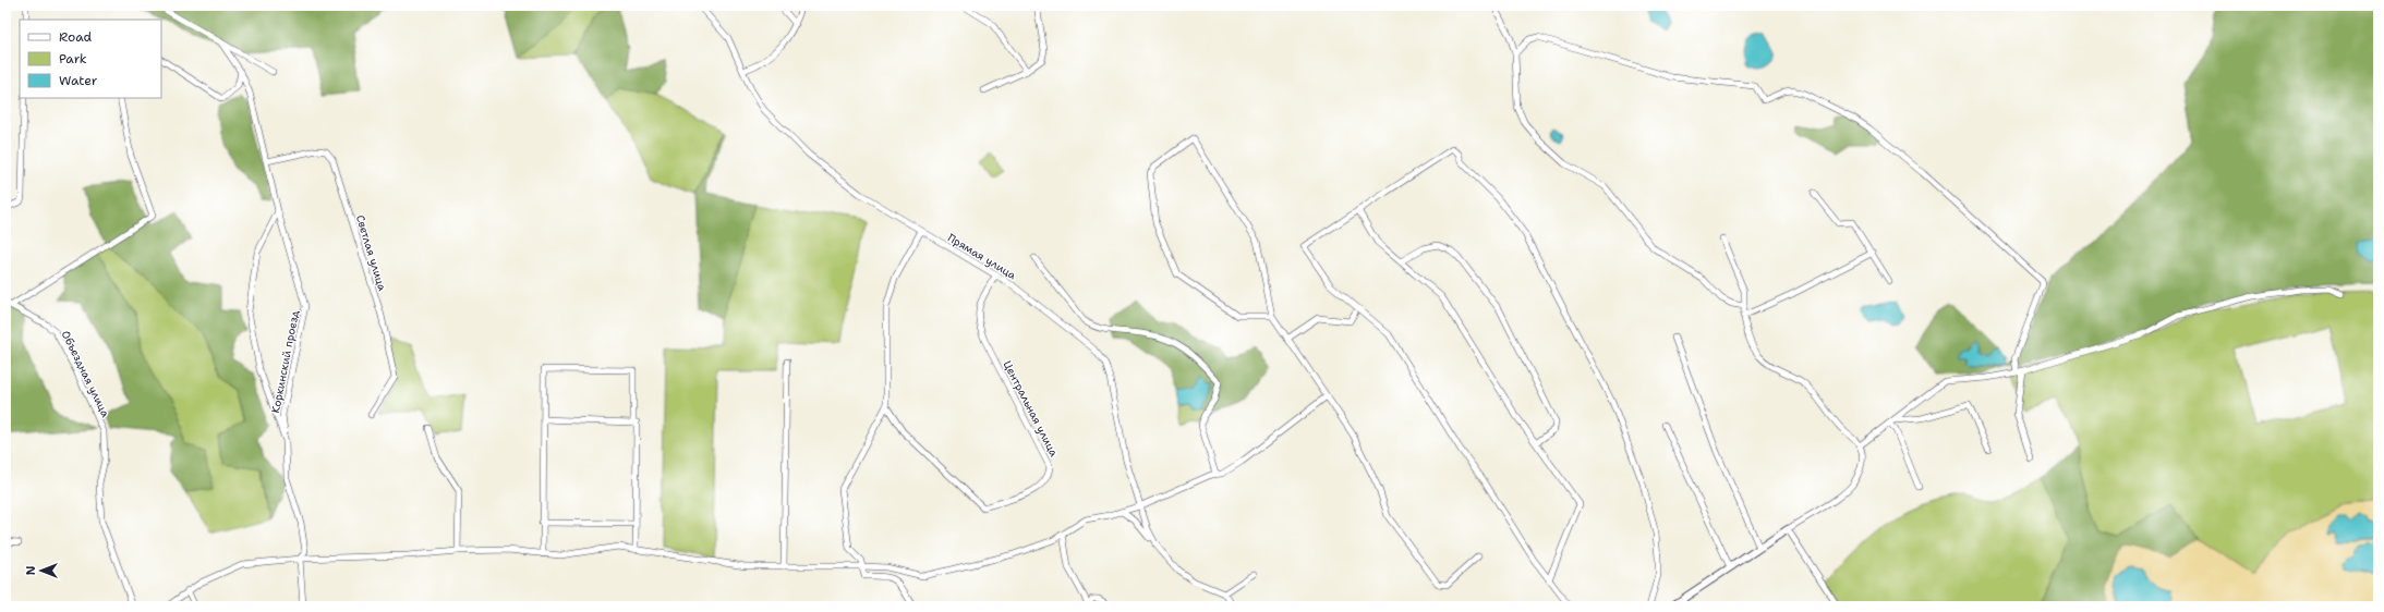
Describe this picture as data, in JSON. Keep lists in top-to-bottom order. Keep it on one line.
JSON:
{"streets":{"street":["Светлая улица","Прямая улица","Коркинский проезд","Объездная улица","Центральная улица"]},"crossings":[["Светлая улица","Коркинский проезд"],["Прямая улица","Центральная улица"]],"legend":["Road","Park","Water"],"north":"left"}
